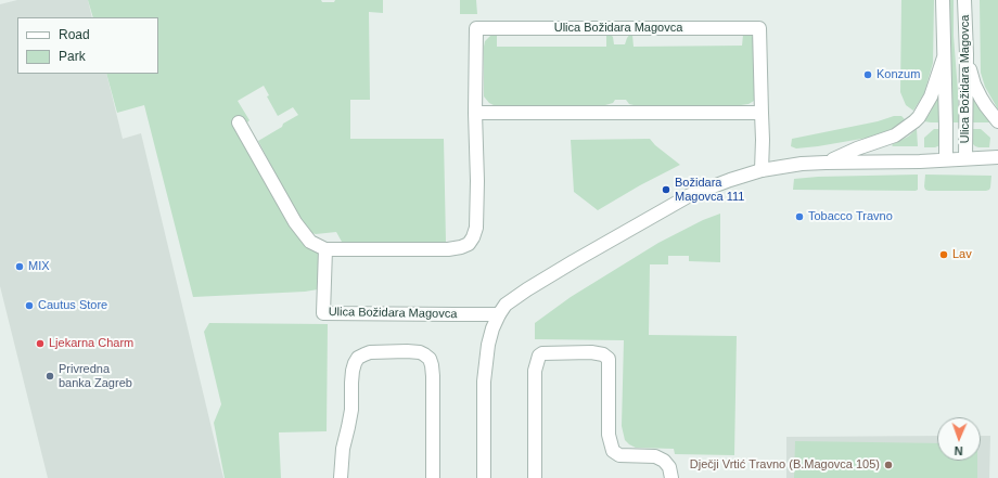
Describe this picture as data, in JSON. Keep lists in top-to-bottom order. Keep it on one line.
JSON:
{"streets":{"street":["Ulica Božidara Magovca"]},"places":["Konzum","Božidara Magovca 111","Tobacco Travno","Lav","MIX","Cautus Store","Ljekarna Charm","Privredna banka Zagreb","Dječji Vrtić Travno (B.Magovca 105)"],"legend":["Road","Park"],"north":"bottom"}
